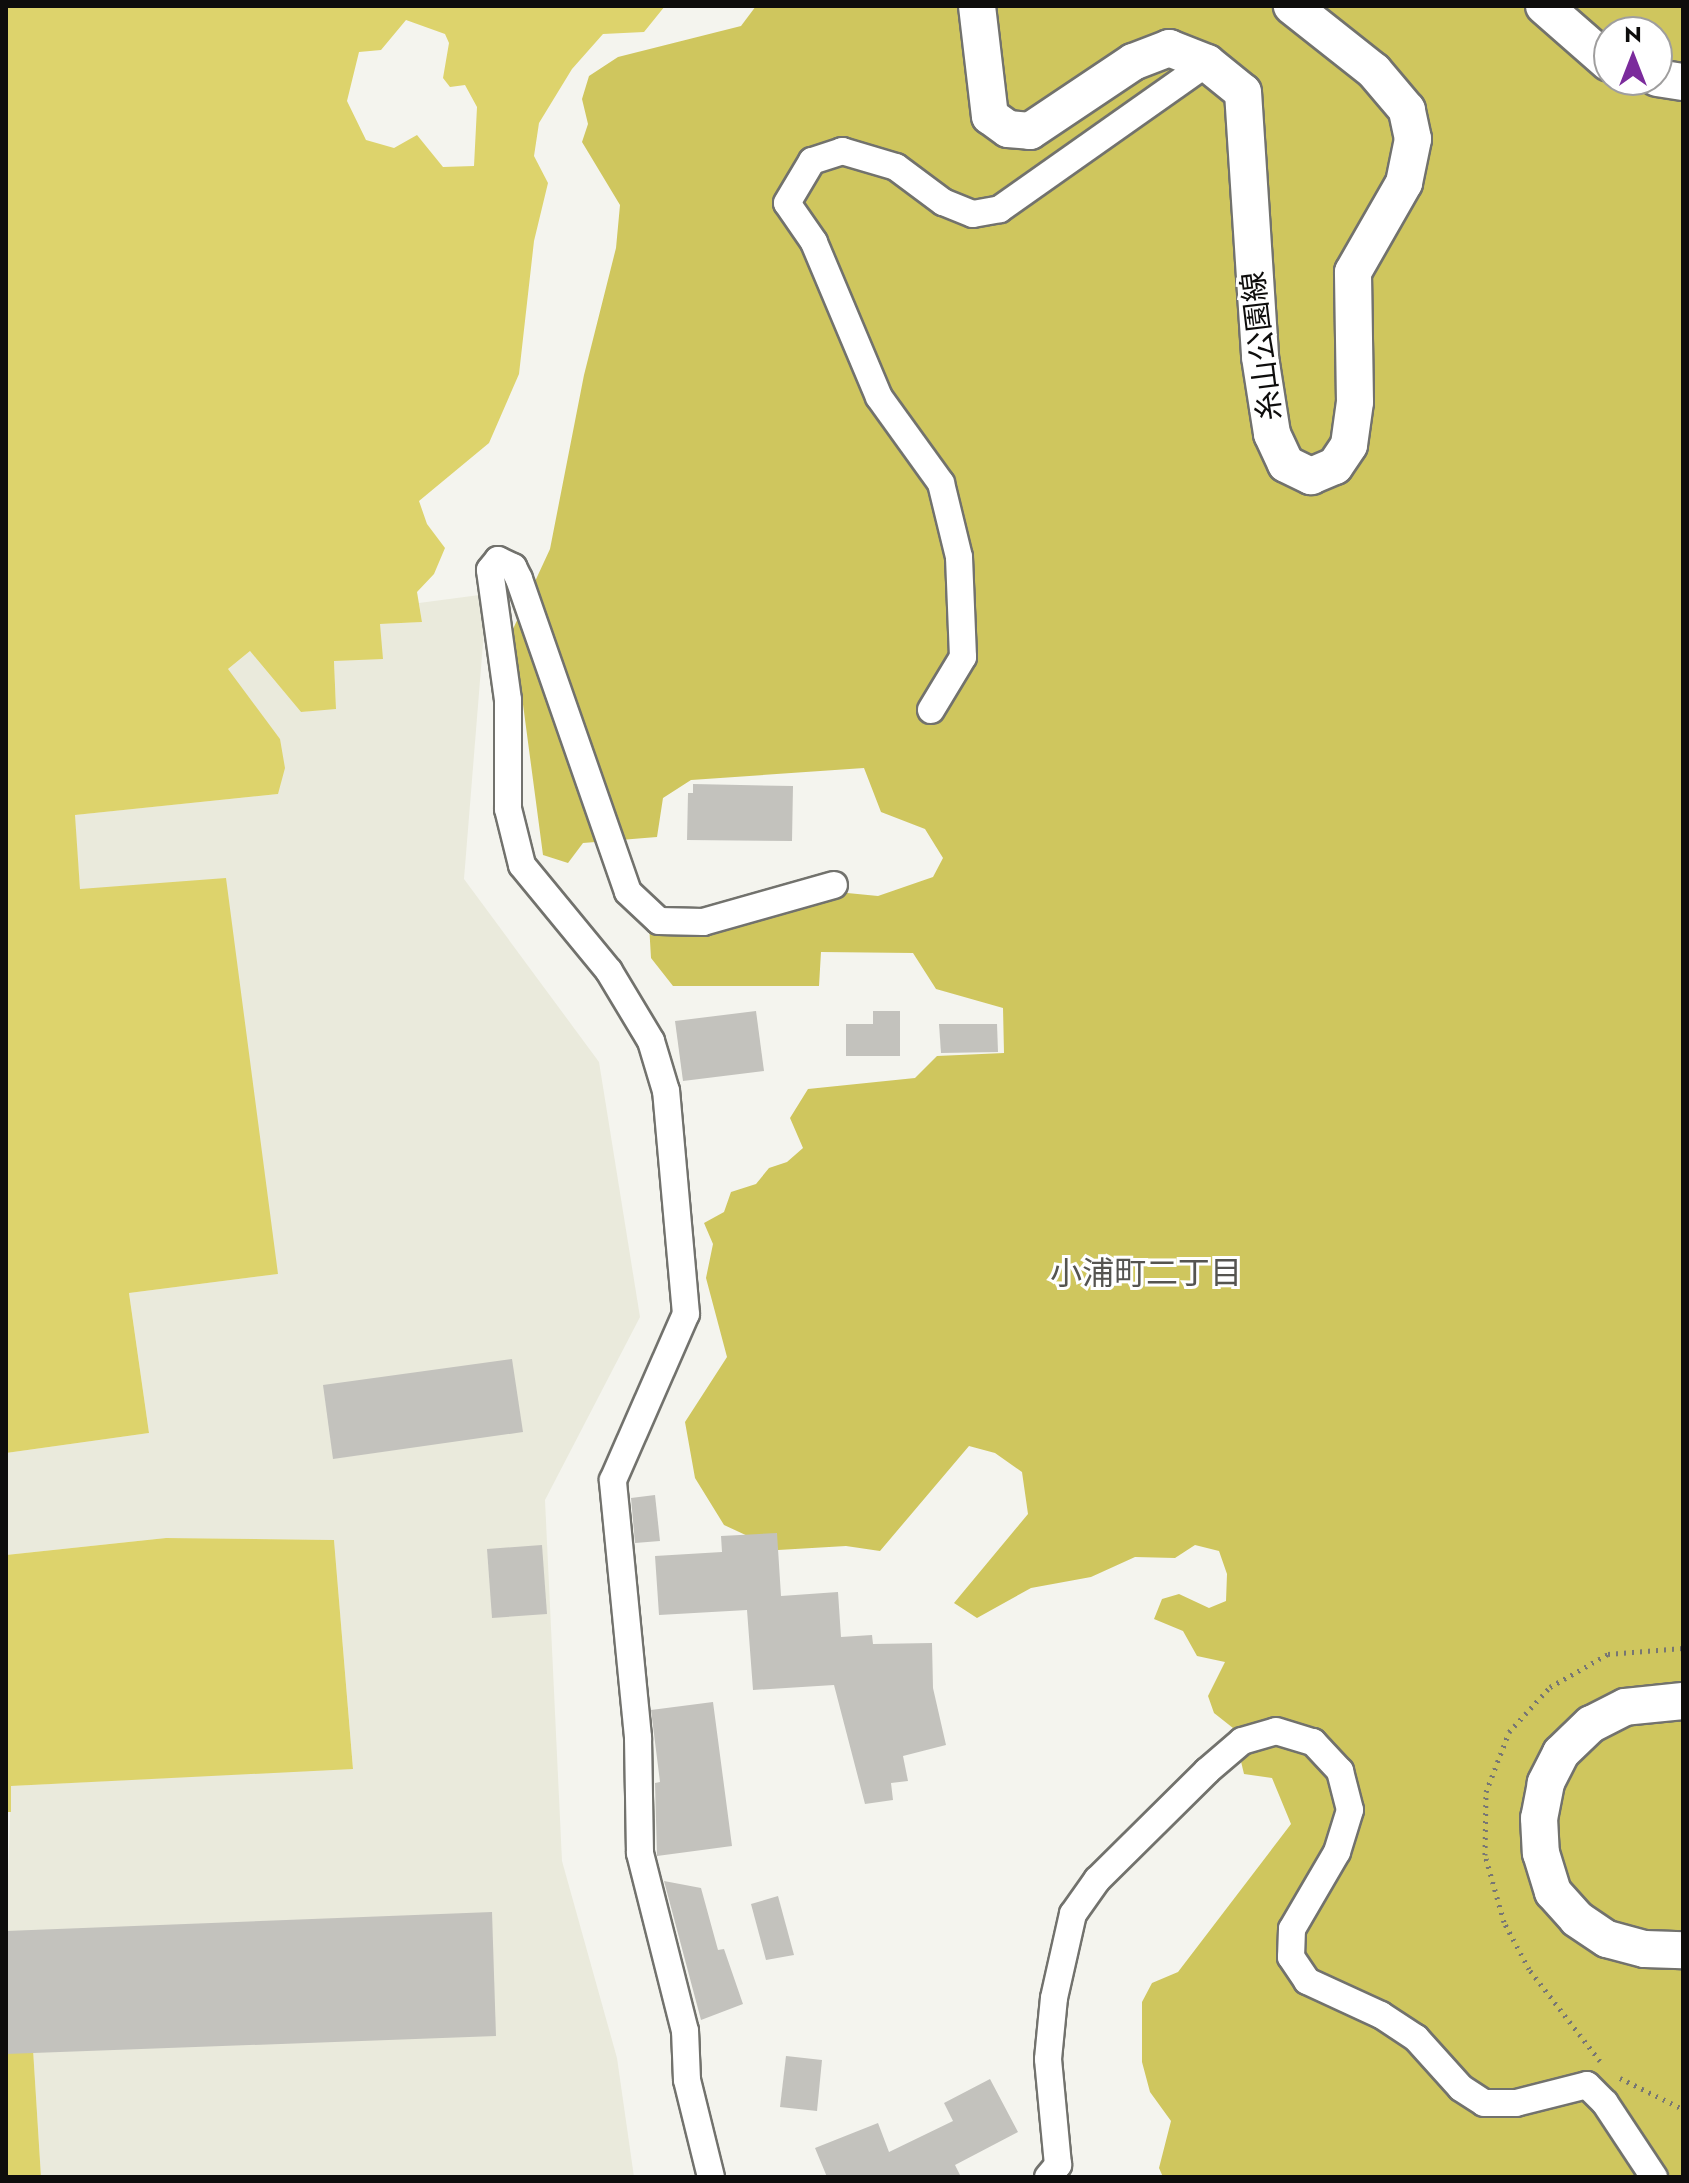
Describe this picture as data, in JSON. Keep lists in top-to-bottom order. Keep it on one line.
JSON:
{"streets":{"main road":["糸山公園線"]},"districts":["小浦町二丁目"],"north":"top"}
